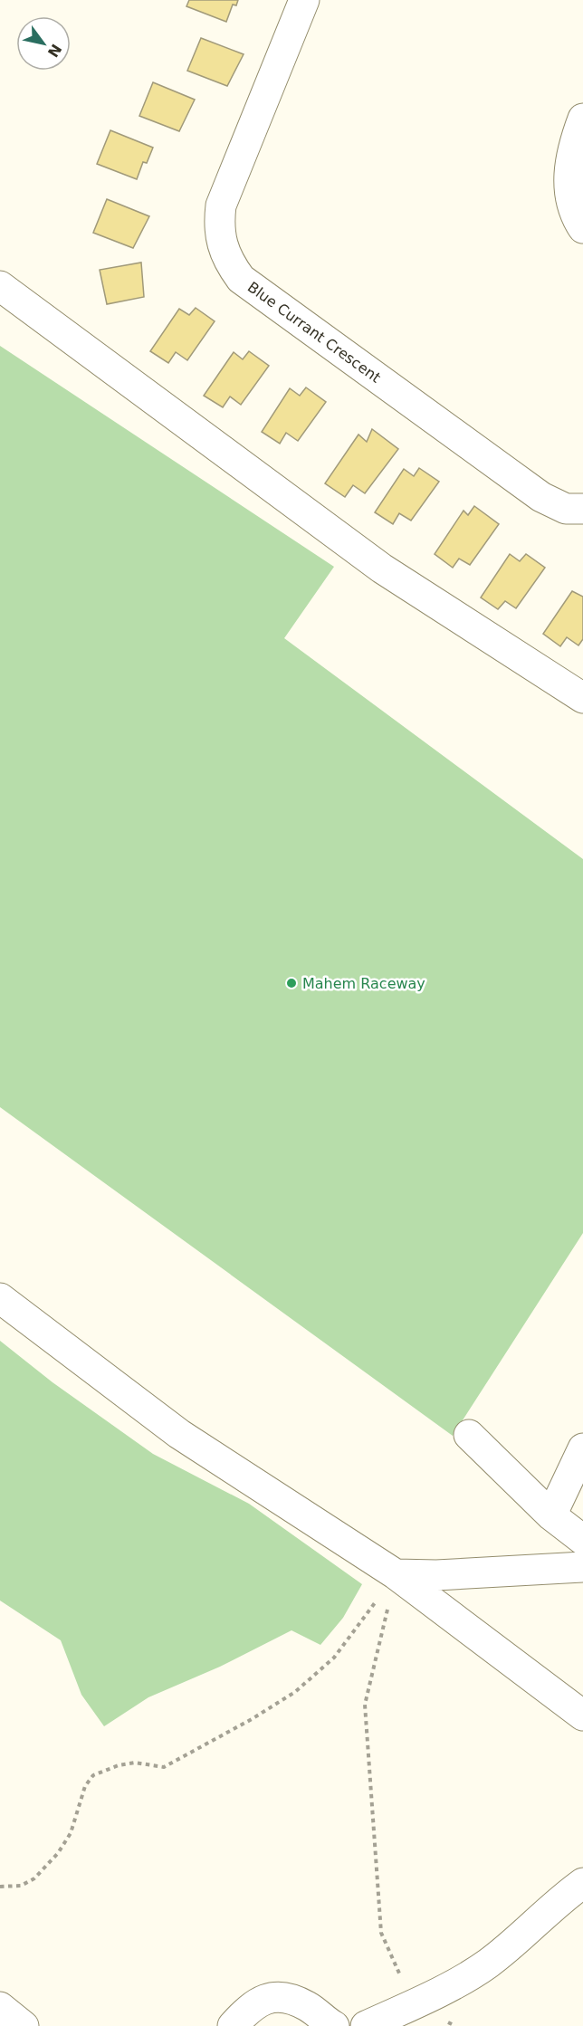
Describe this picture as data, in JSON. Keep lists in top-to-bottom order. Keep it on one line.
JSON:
{"streets":{"street":["Blue Currant Crescent"]},"places":["Mahem Raceway"],"north":"bottom right"}
